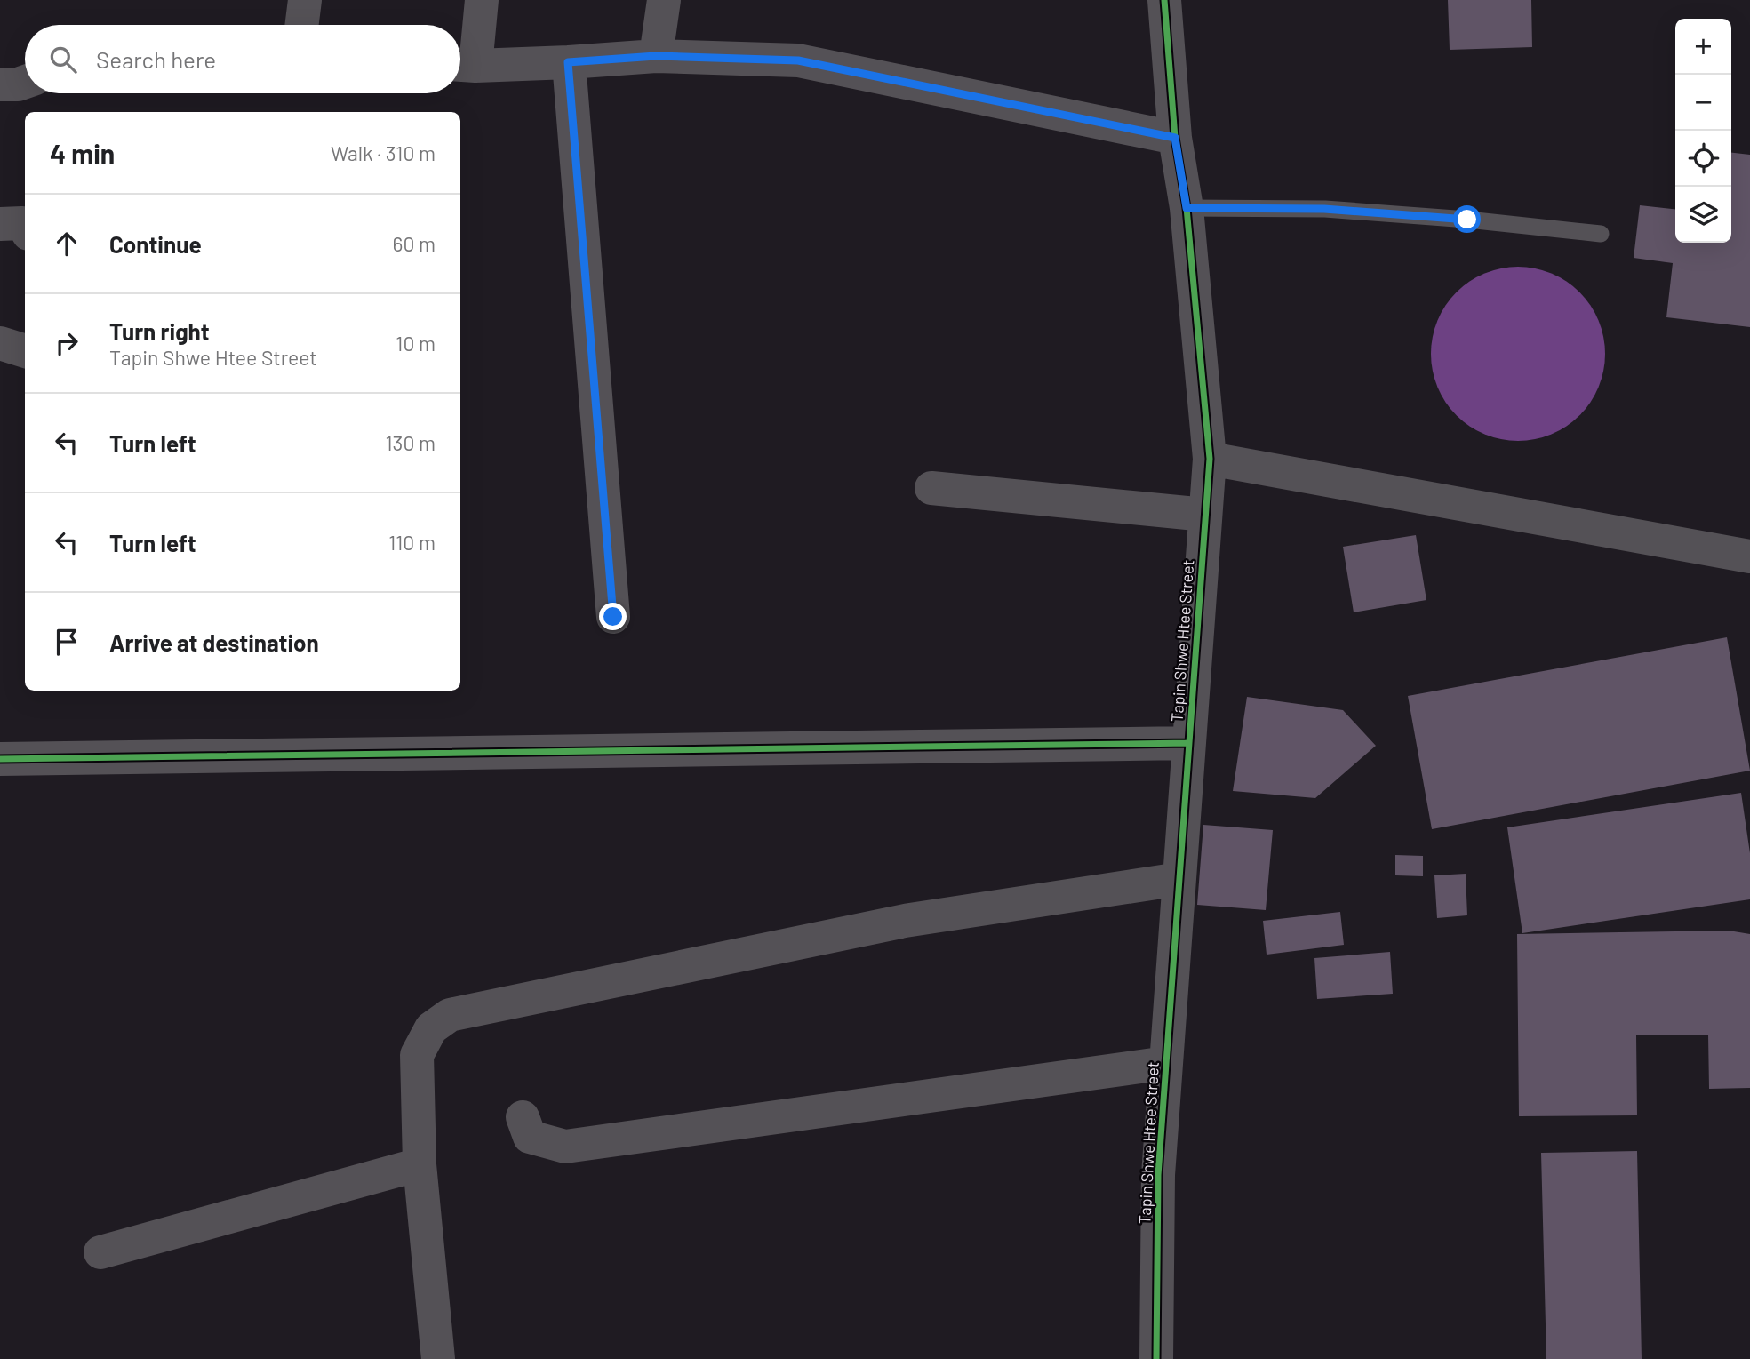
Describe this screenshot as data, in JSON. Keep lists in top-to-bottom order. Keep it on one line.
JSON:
{"streets":{"street":["Tapin Shwe Htee Street"]},"page":{"map_buttons":["+","−"],"search":"Search here","heading":["4 min","Walk · 310 m"],"list":[["Continue","60 m"],["Turn right","Tapin Shwe Htee Street","10 m"],["Turn left","130 m"],["Turn left","110 m"],"Arrive at destination"]}}
